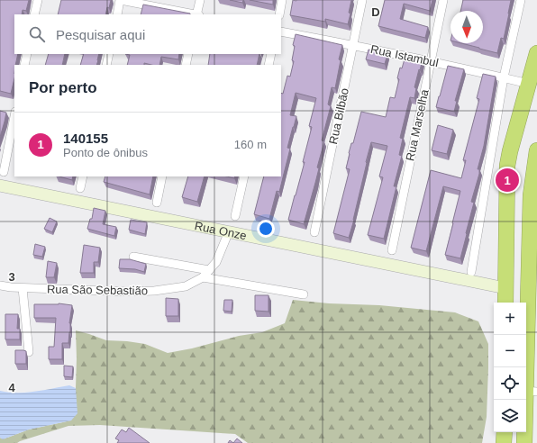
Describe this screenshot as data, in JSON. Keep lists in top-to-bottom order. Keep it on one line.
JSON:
{"streets":{"street":["Rua Istambul","Rua Bilbão","Rua Marselha","Rua Onze","Rua São Sebastião"]},"crossings":[["Rua Istambul","Rua Bilbão"],["Rua Istambul","Rua Marselha"],["Rua Onze","Rua São Sebastião"]],"north":"bottom","page":{"search":"Pesquisar aqui","heading":"Por perto","list":[{"mark":"1","name":"140155","note":"Ponto de ônibus","value":"160 m"}],"pins":"1","map_buttons":["+","−"]},"grid":{"columns":["D"],"rows":["3","4"]}}
